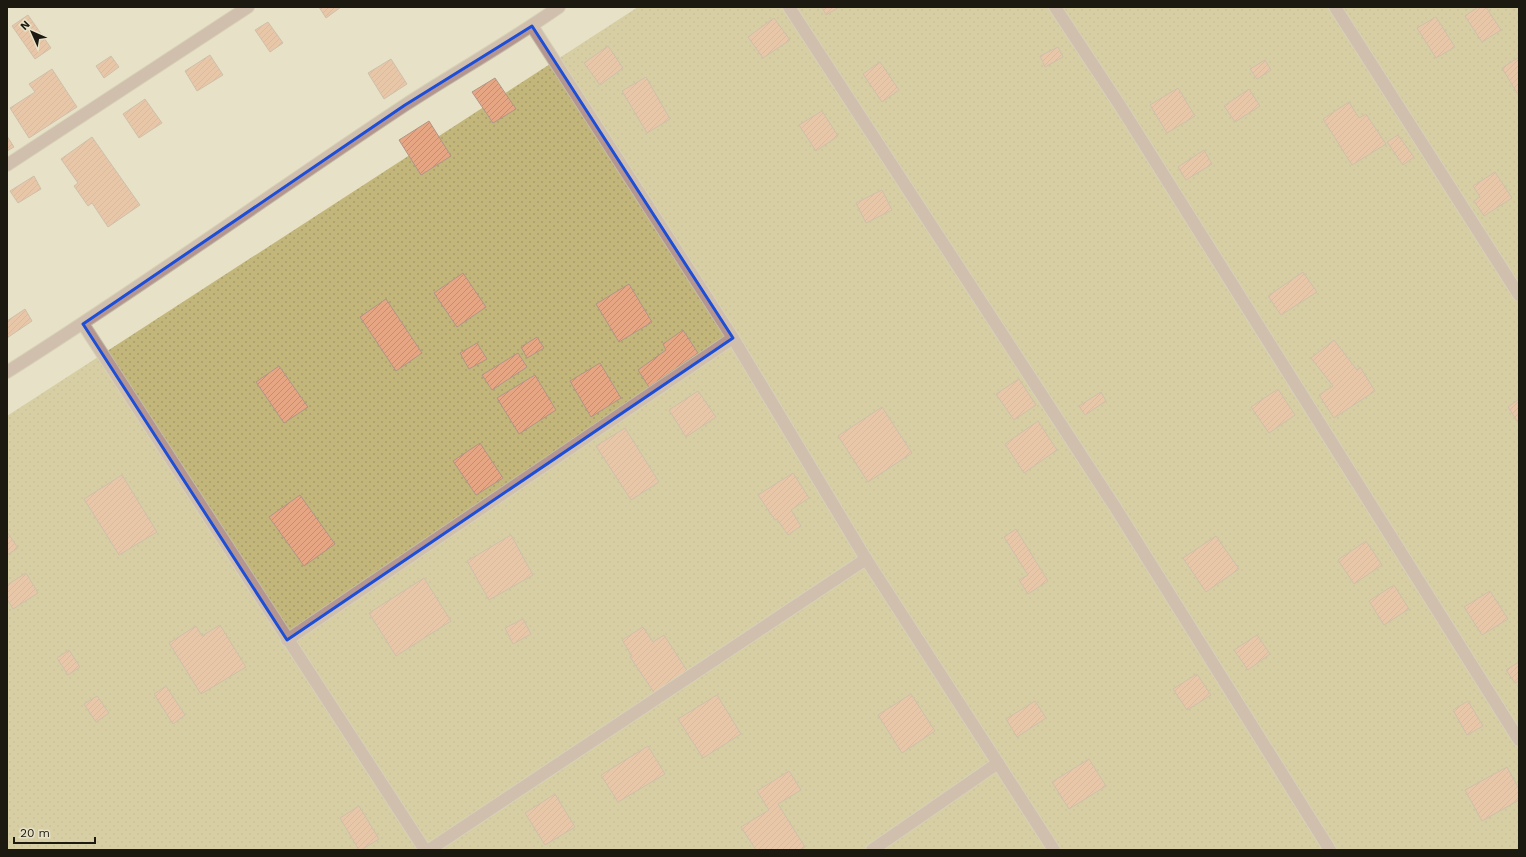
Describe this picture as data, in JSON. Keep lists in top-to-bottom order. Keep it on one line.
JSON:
{"scale_bar":"20 m","north":"top left"}
